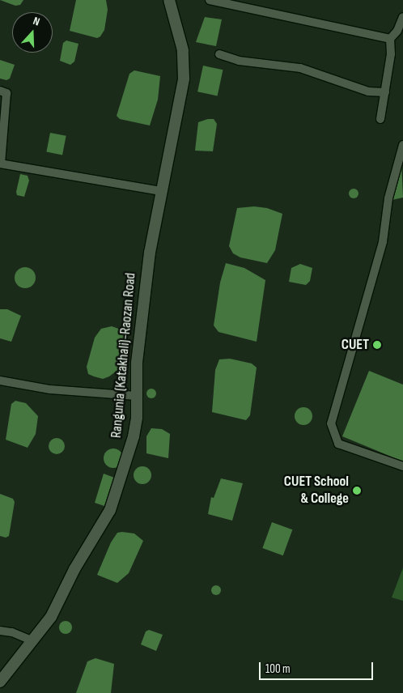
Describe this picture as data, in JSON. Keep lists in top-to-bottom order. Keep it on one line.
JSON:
{"streets":{"main road":["Rangunia (Katakhali)-Raozan Road"]},"places":["CUET","CUET School & College"],"scale_bar":"100 m","north":"top"}
